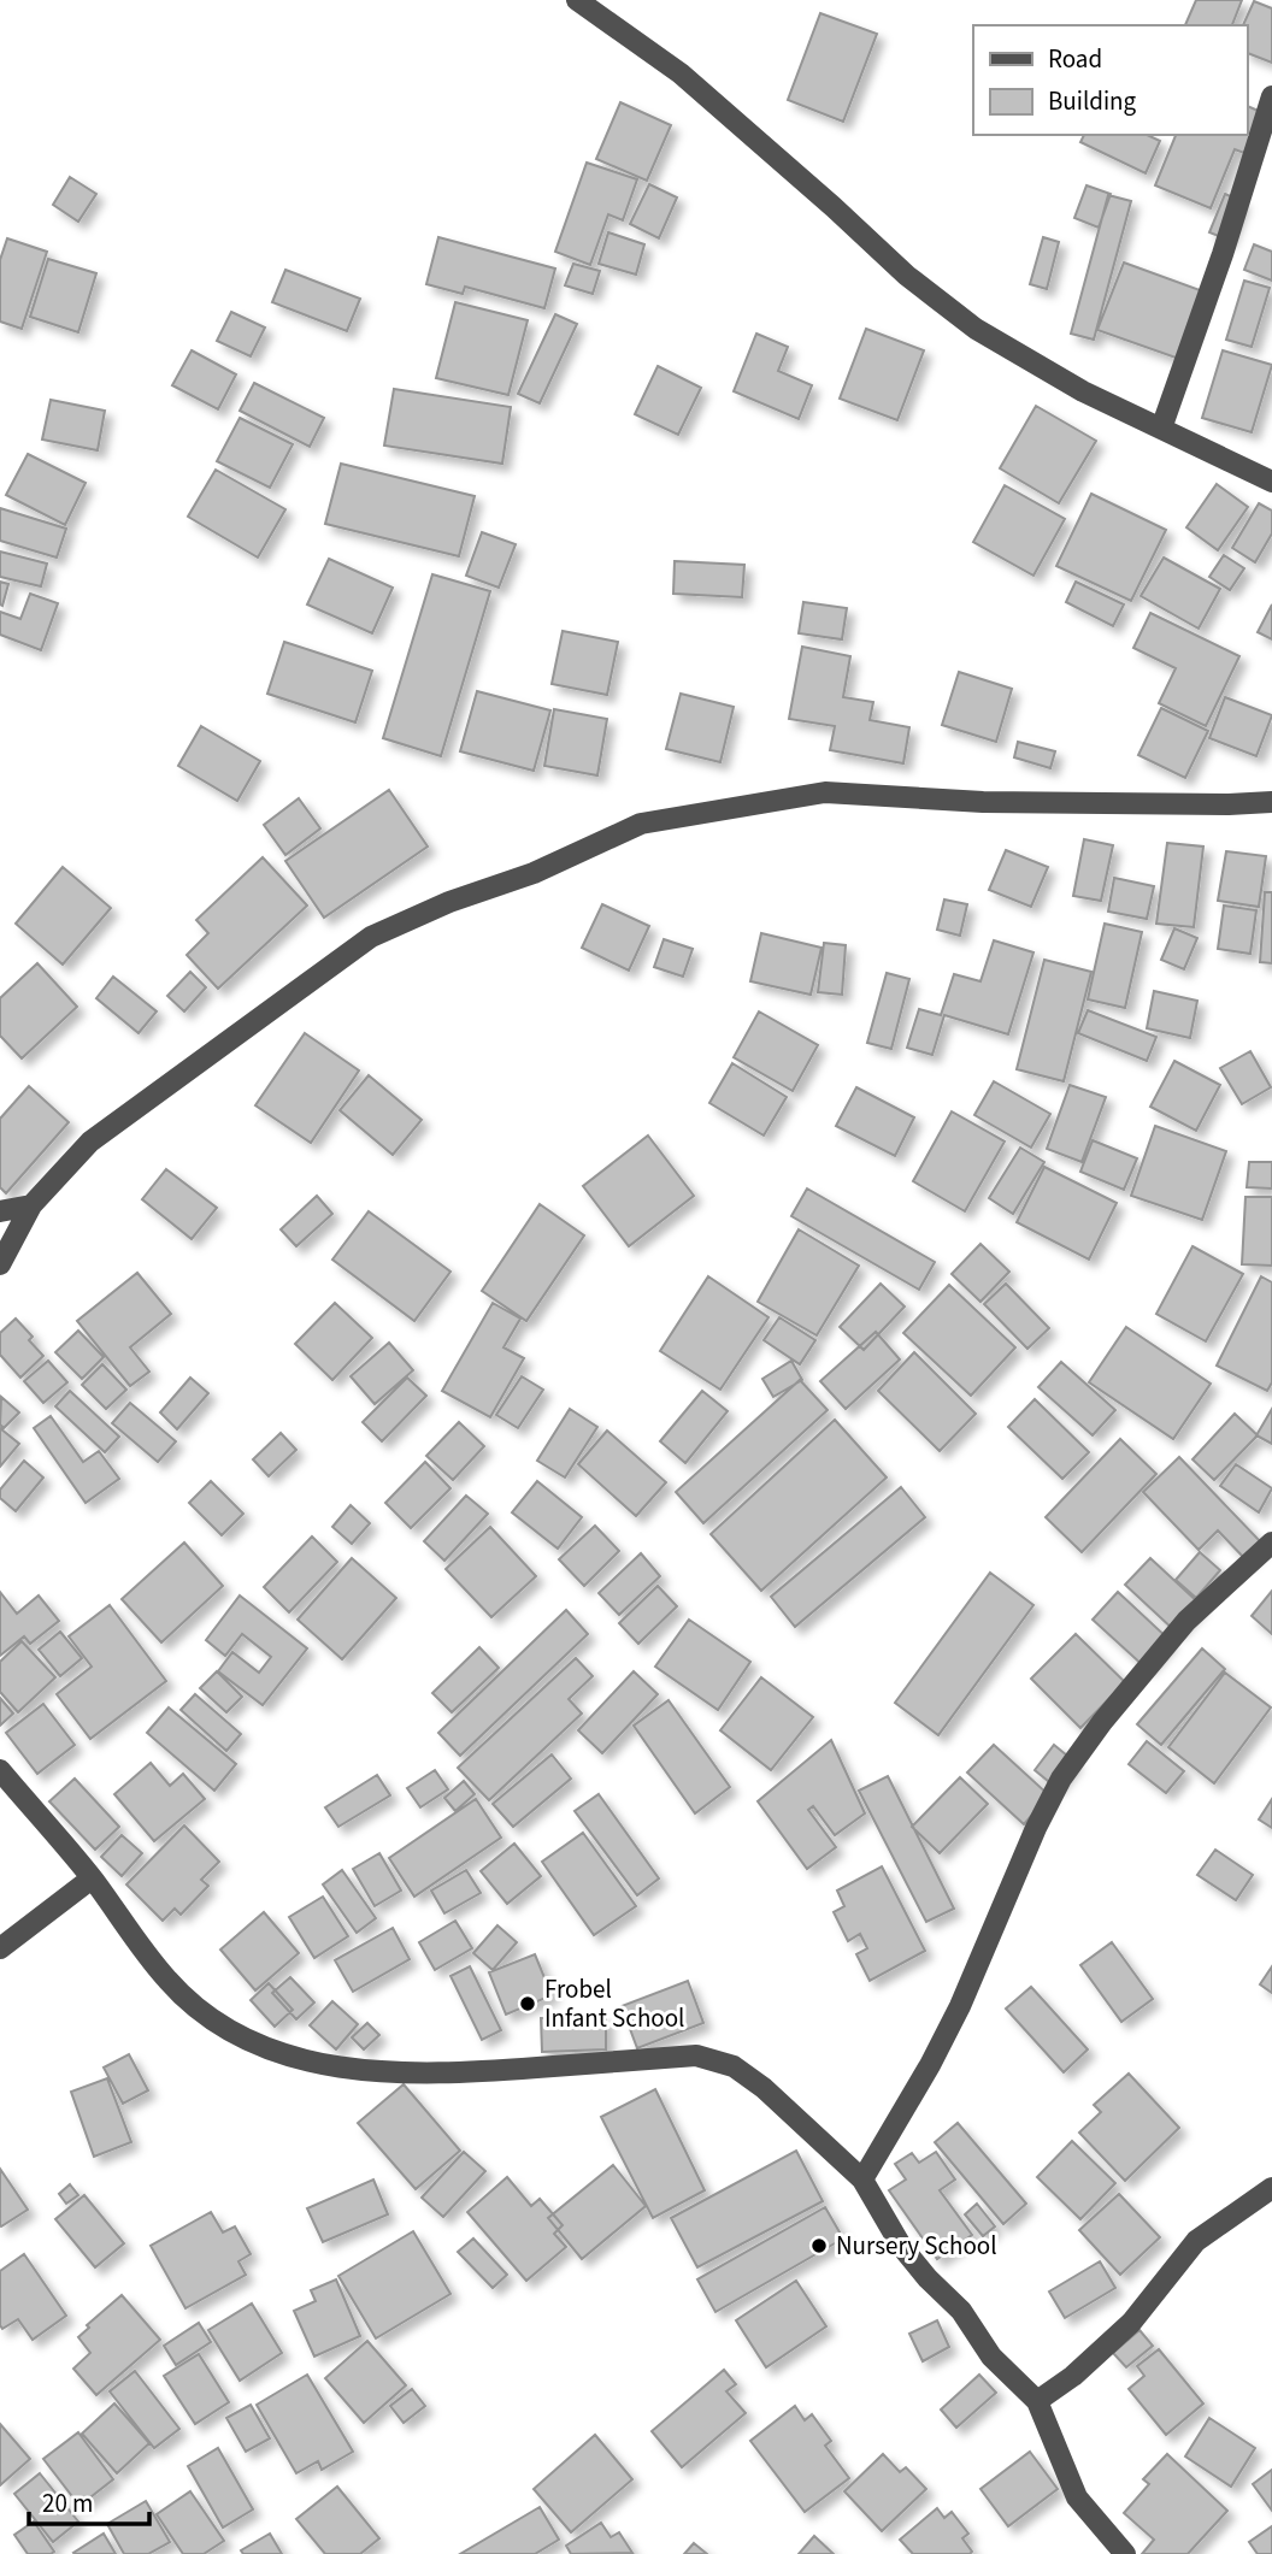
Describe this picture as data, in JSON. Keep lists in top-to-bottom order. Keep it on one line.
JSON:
{"places":["Frobel Infant School","Nursery School"],"legend":["Road","Building"],"scale_bar":"20 m"}
